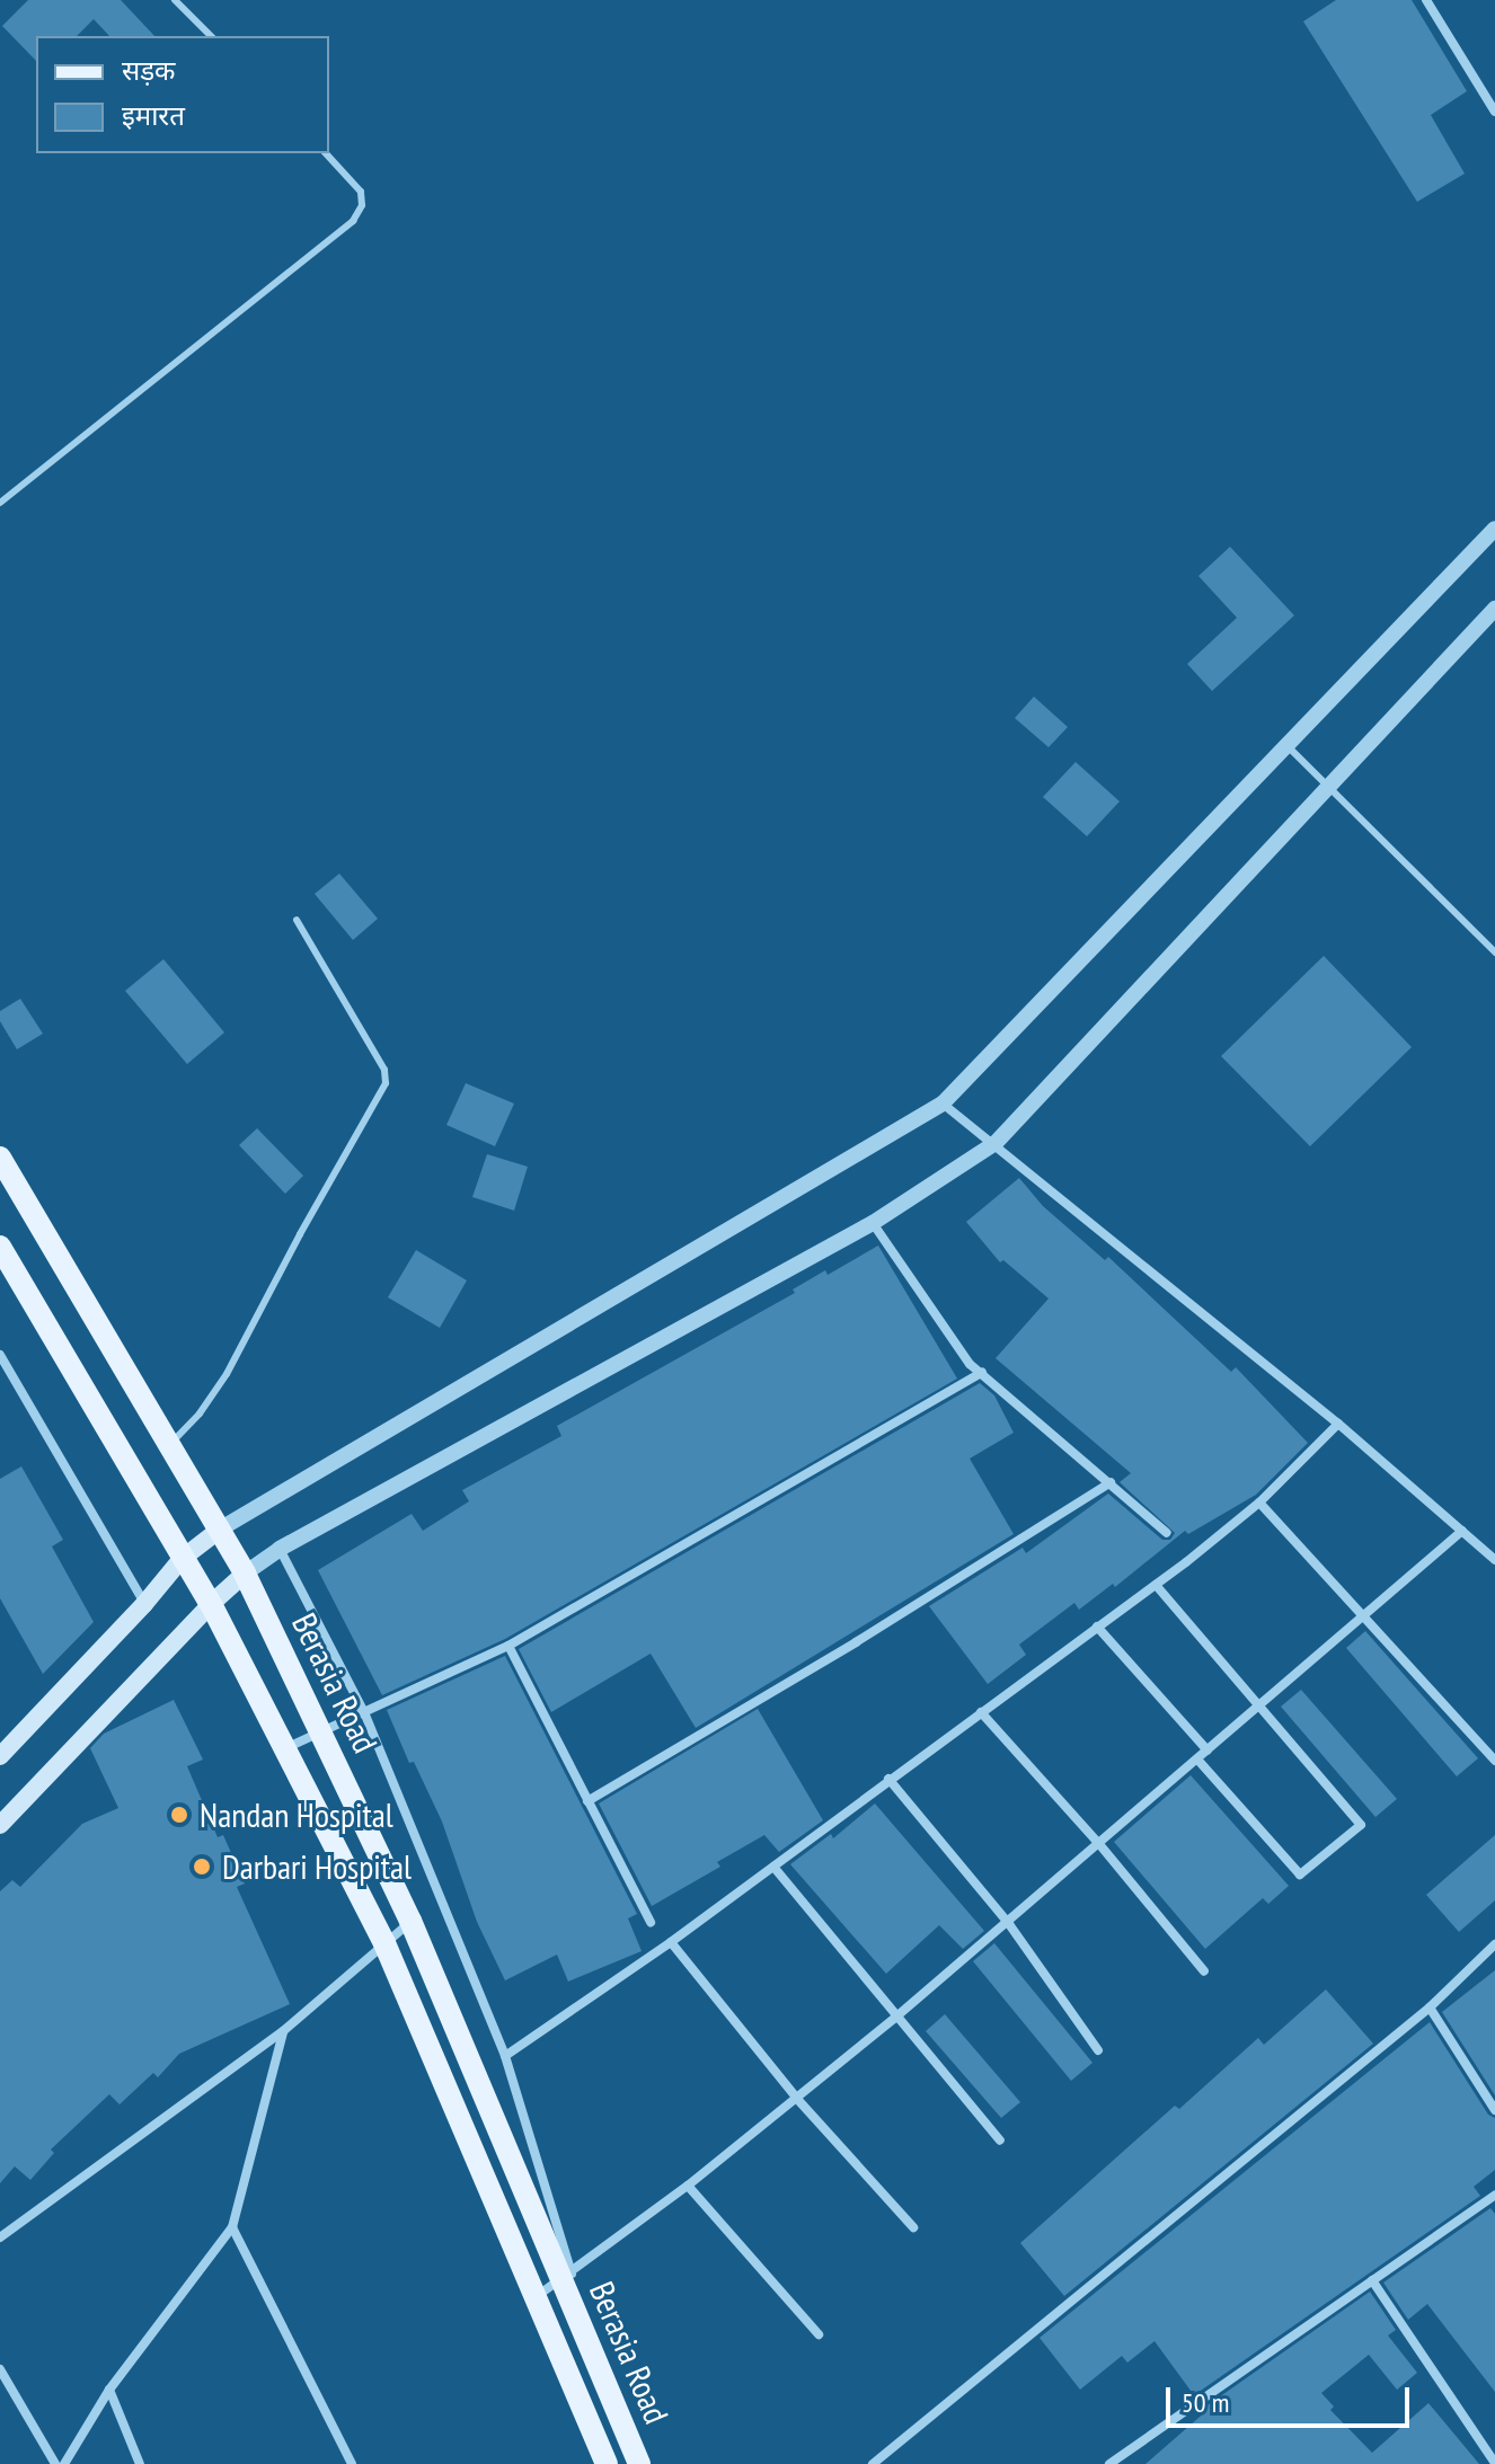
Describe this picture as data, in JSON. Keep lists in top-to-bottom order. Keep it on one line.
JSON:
{"streets":{"main road":["Berasia Road"]},"places":["Nandan Hospital","Darbari Hospital"],"legend":["सड़क","इमारत"],"scale_bar":"50 m"}
